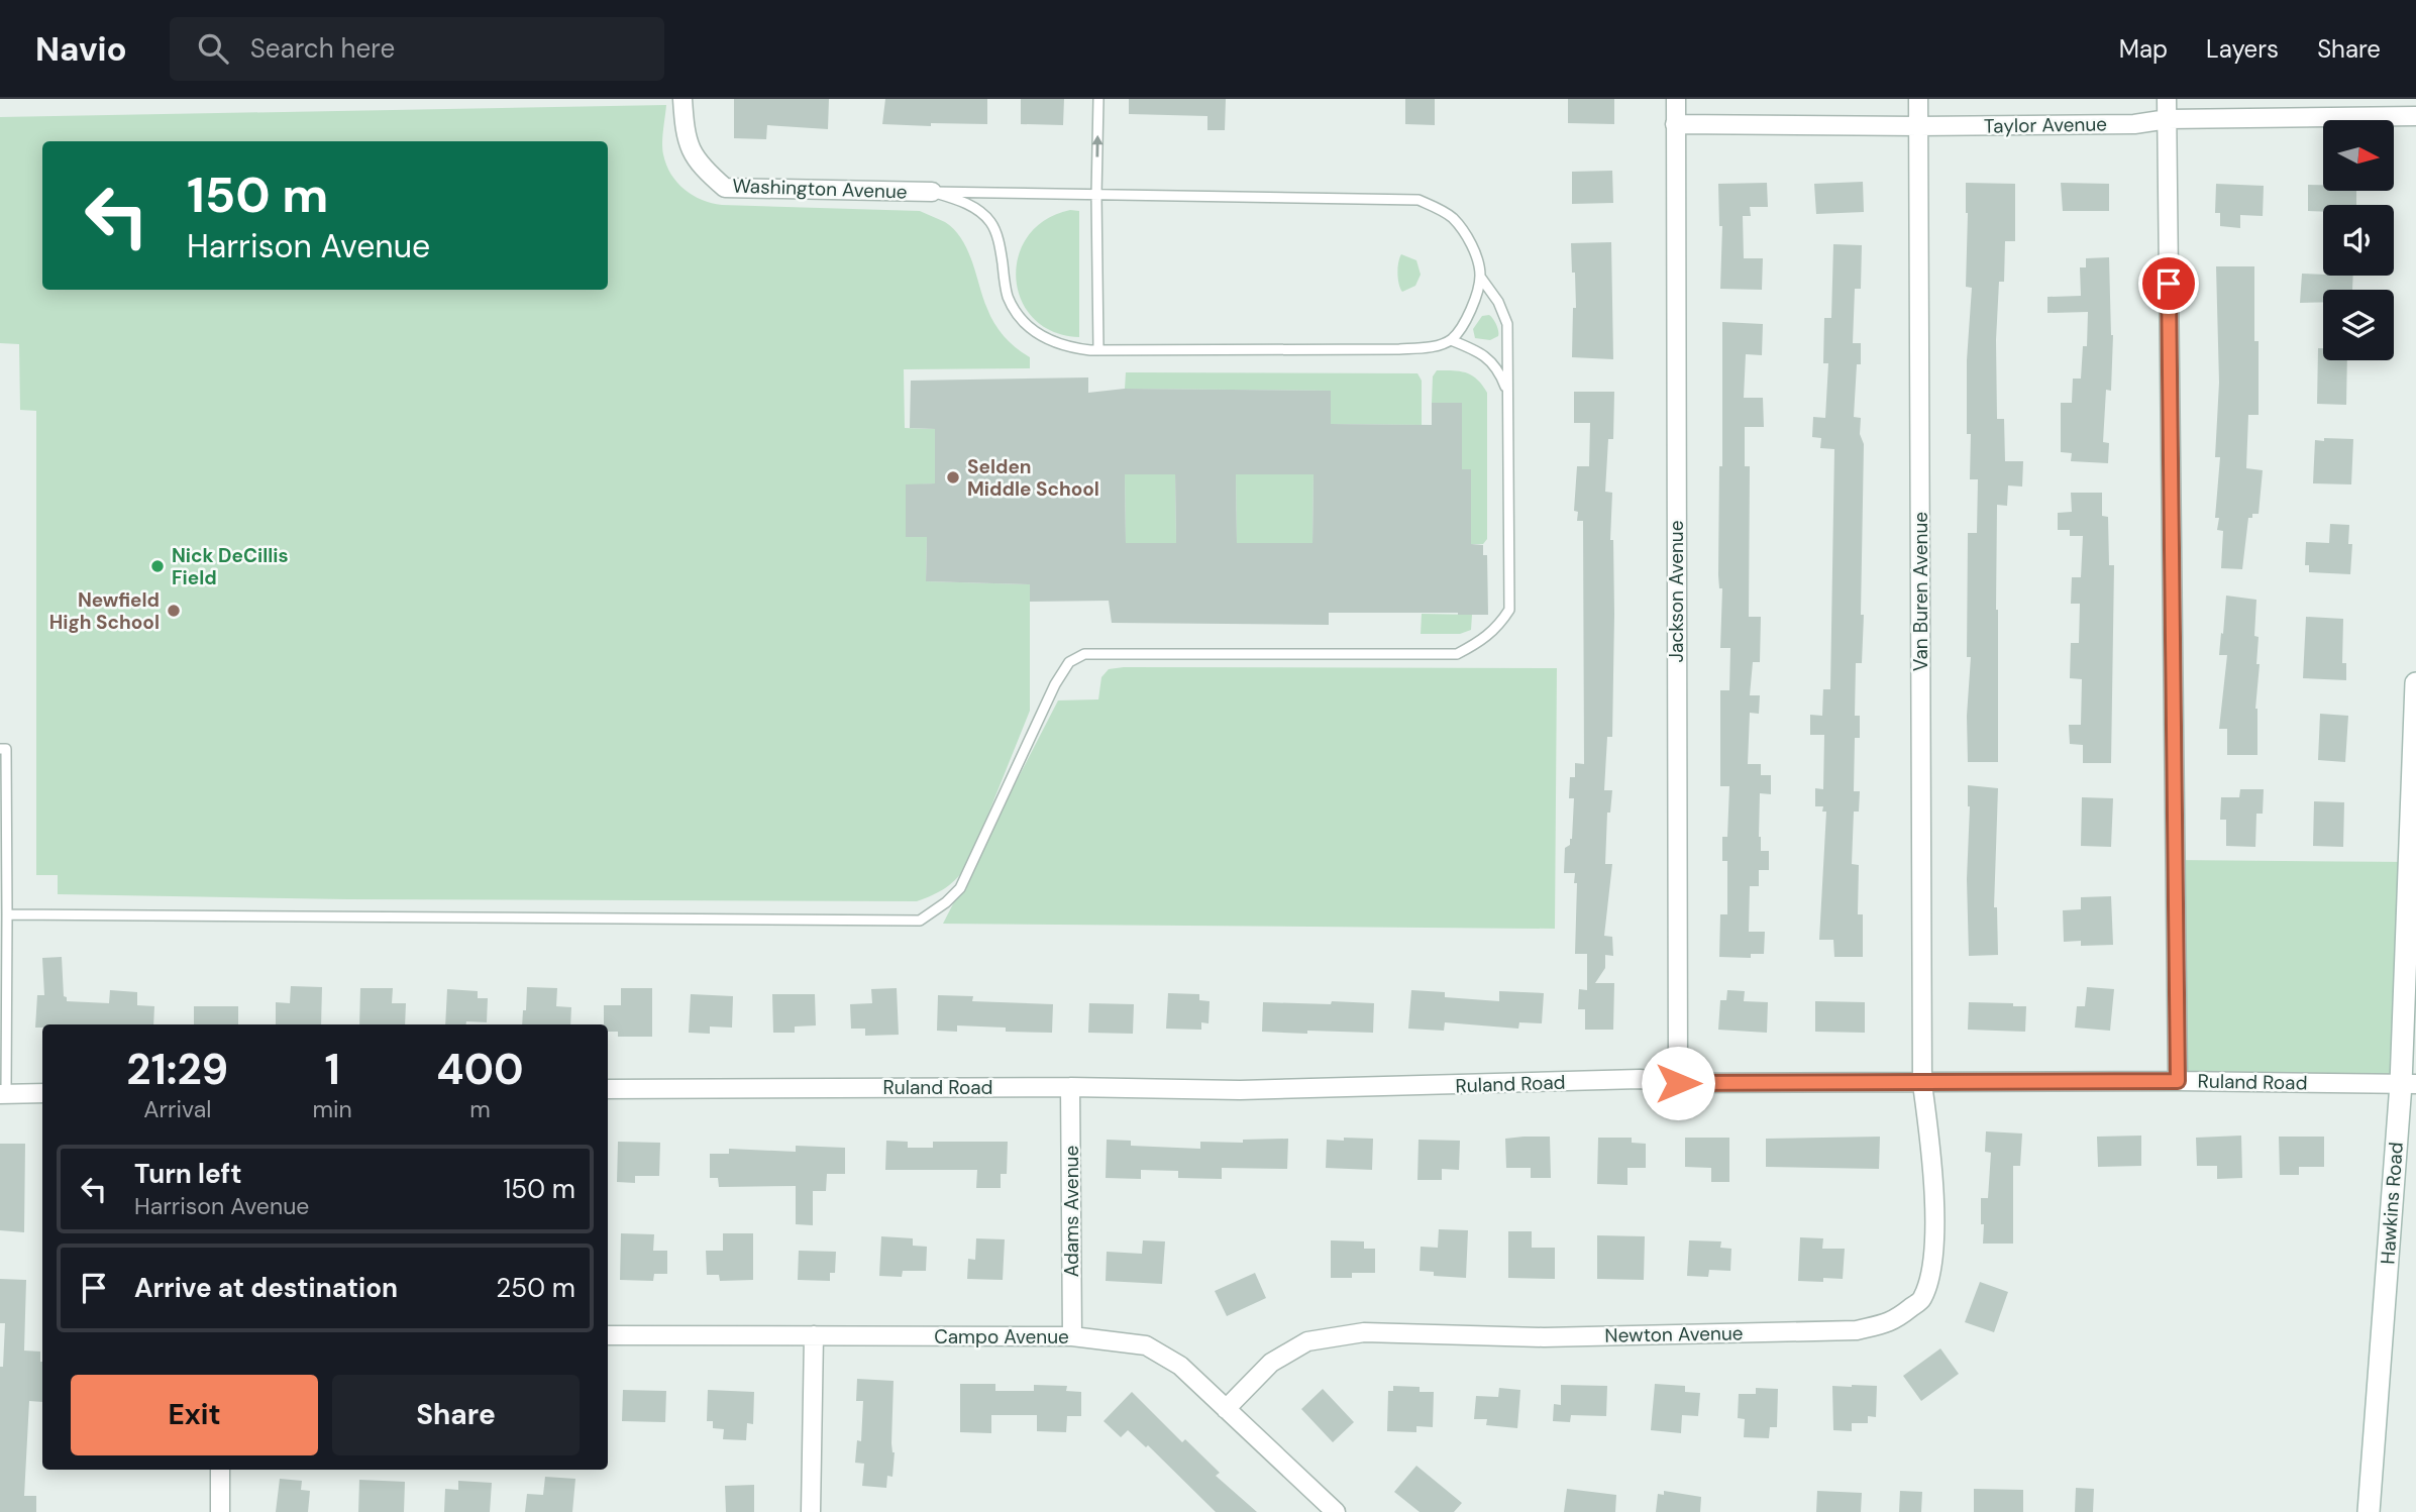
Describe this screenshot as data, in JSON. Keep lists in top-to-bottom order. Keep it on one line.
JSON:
{"streets":{"street":["Taylor Avenue","Washington Avenue","Jackson Avenue","Van Buren Avenue","Ruland Road","Hawkins Road","Adams Avenue","Newton Avenue","Campo Avenue"]},"crossings":[["Taylor Avenue","Jackson Avenue"],["Taylor Avenue","Van Buren Avenue"],["Jackson Avenue","Ruland Road"],["Van Buren Avenue","Ruland Road"],["Van Buren Avenue","Newton Avenue"],["Ruland Road","Hawkins Road"],["Ruland Road","Adams Avenue"],["Ruland Road","Newton Avenue"],["Adams Avenue","Campo Avenue"],["Newton Avenue","Campo Avenue"]],"places":["Selden Middle School","Nick DeCillis Field","Newfield High School"],"north":"right","page":{"header":"Navio","search":"Search here","nav":["Map","Layers","Share"],"turn":["150 m","Harrison Avenue"],"eta":["21:29","Arrival","1","min","400","m"],"list":[{"name":"Turn left","note":"Harrison Avenue","value":"150 m"},{"name":"Arrive at destination","value":"250 m"}],"buttons":["Exit","Share"]}}
